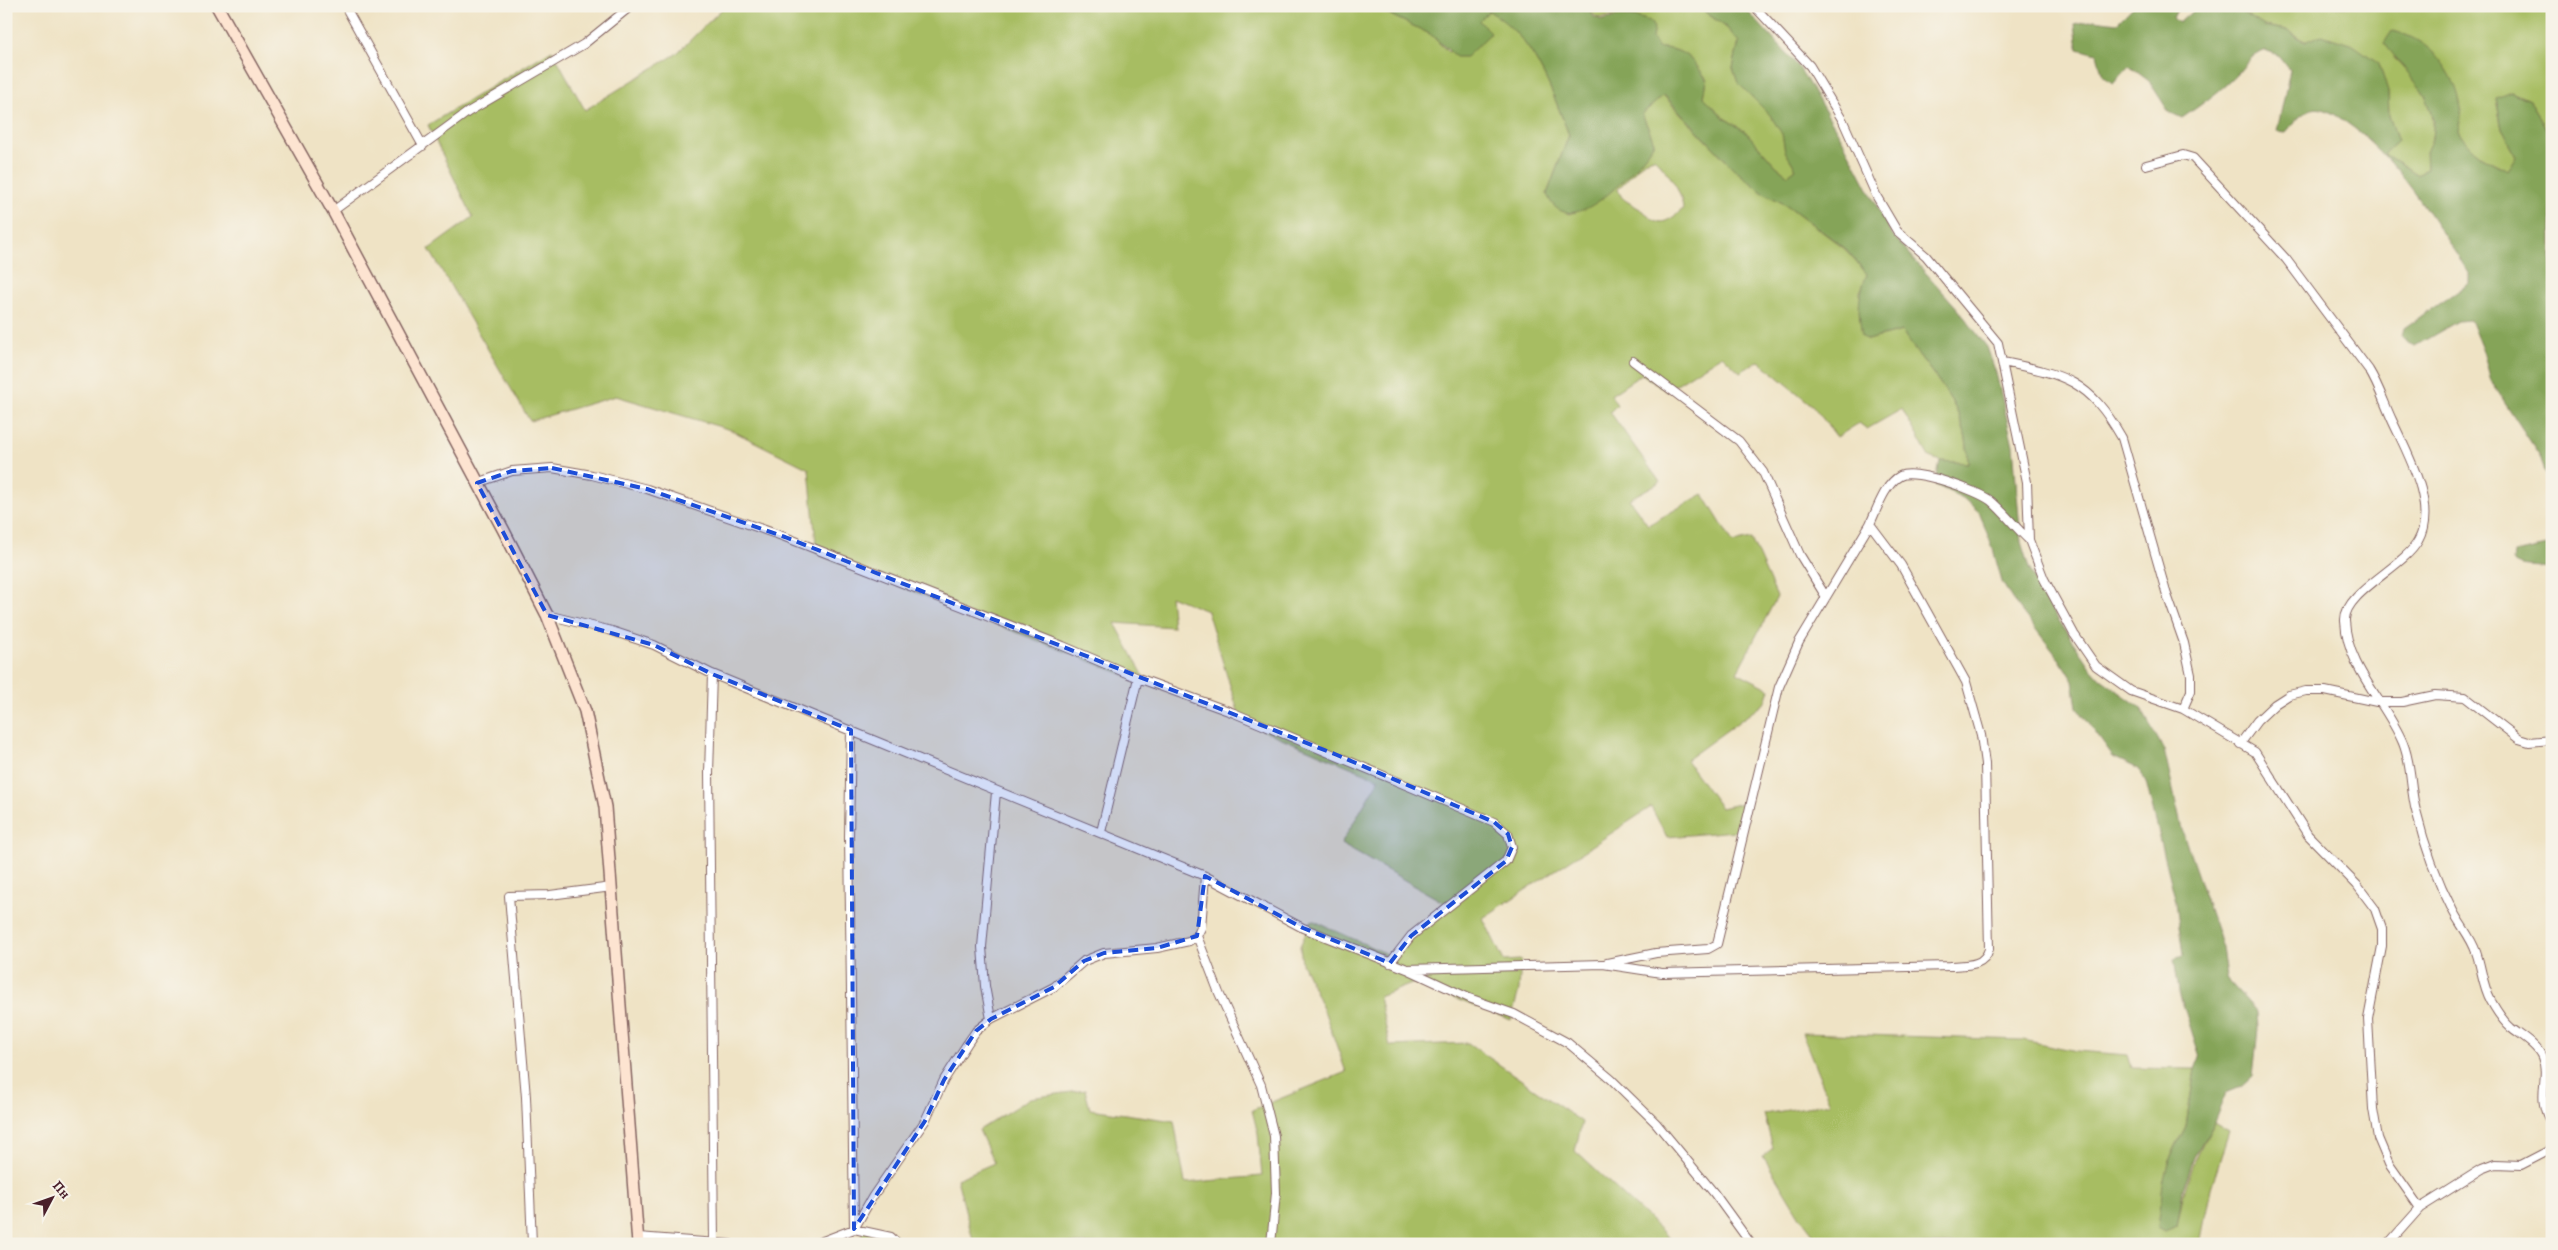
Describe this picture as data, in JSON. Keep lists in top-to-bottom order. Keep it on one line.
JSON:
{"north":"top right"}
